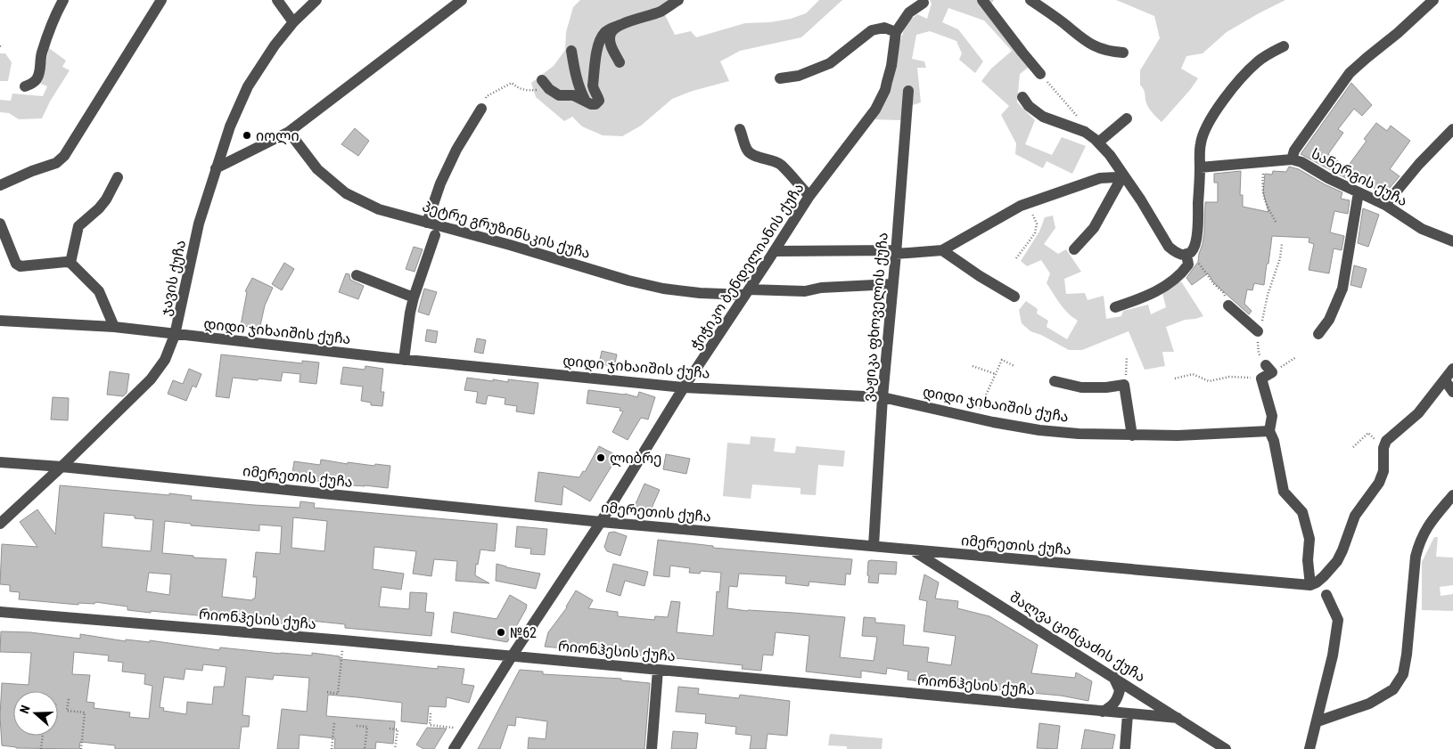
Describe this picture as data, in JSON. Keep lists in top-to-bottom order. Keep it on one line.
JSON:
{"streets":{"street":["სანერგის ქუჩა","პეტრე გრუზინსკის ქუჩა","ჭიჭიკო ბენდელიანის ქუჩა","ჯავის ქუჩა","ვაჟიკა ფხოველის ქუჩა","დიდი ჯიხაიშის ქუჩა","იმერეთის ქუჩა","რიონჰესის ქუჩა","შალვა ცინცაძის ქუჩა"]},"crossings":[["პეტრე გრუზინსკის ქუჩა","ჭიჭიკო ბენდელიანის ქუჩა"],["პეტრე გრუზინსკის ქუჩა","ვაჟიკა ფხოველის ქუჩა"],["ჭიჭიკო ბენდელიანის ქუჩა","დიდი ჯიხაიშის ქუჩა"],["ჭიჭიკო ბენდელიანის ქუჩა","იმერეთის ქუჩა"],["ჭიჭიკო ბენდელიანის ქუჩა","რიონჰესის ქუჩა"],["ჯავის ქუჩა","დიდი ჯიხაიშის ქუჩა"],["ჯავის ქუჩა","იმერეთის ქუჩა"],["ვაჟიკა ფხოველის ქუჩა","დიდი ჯიხაიშის ქუჩა"],["ვაჟიკა ფხოველის ქუჩა","იმერეთის ქუჩა"],["იმერეთის ქუჩა","შალვა ცინცაძის ქუჩა"],["რიონჰესის ქუჩა","შალვა ცინცაძის ქუჩა"]],"places":["იოლი","ლიბრე","№62"],"north":"left"}
